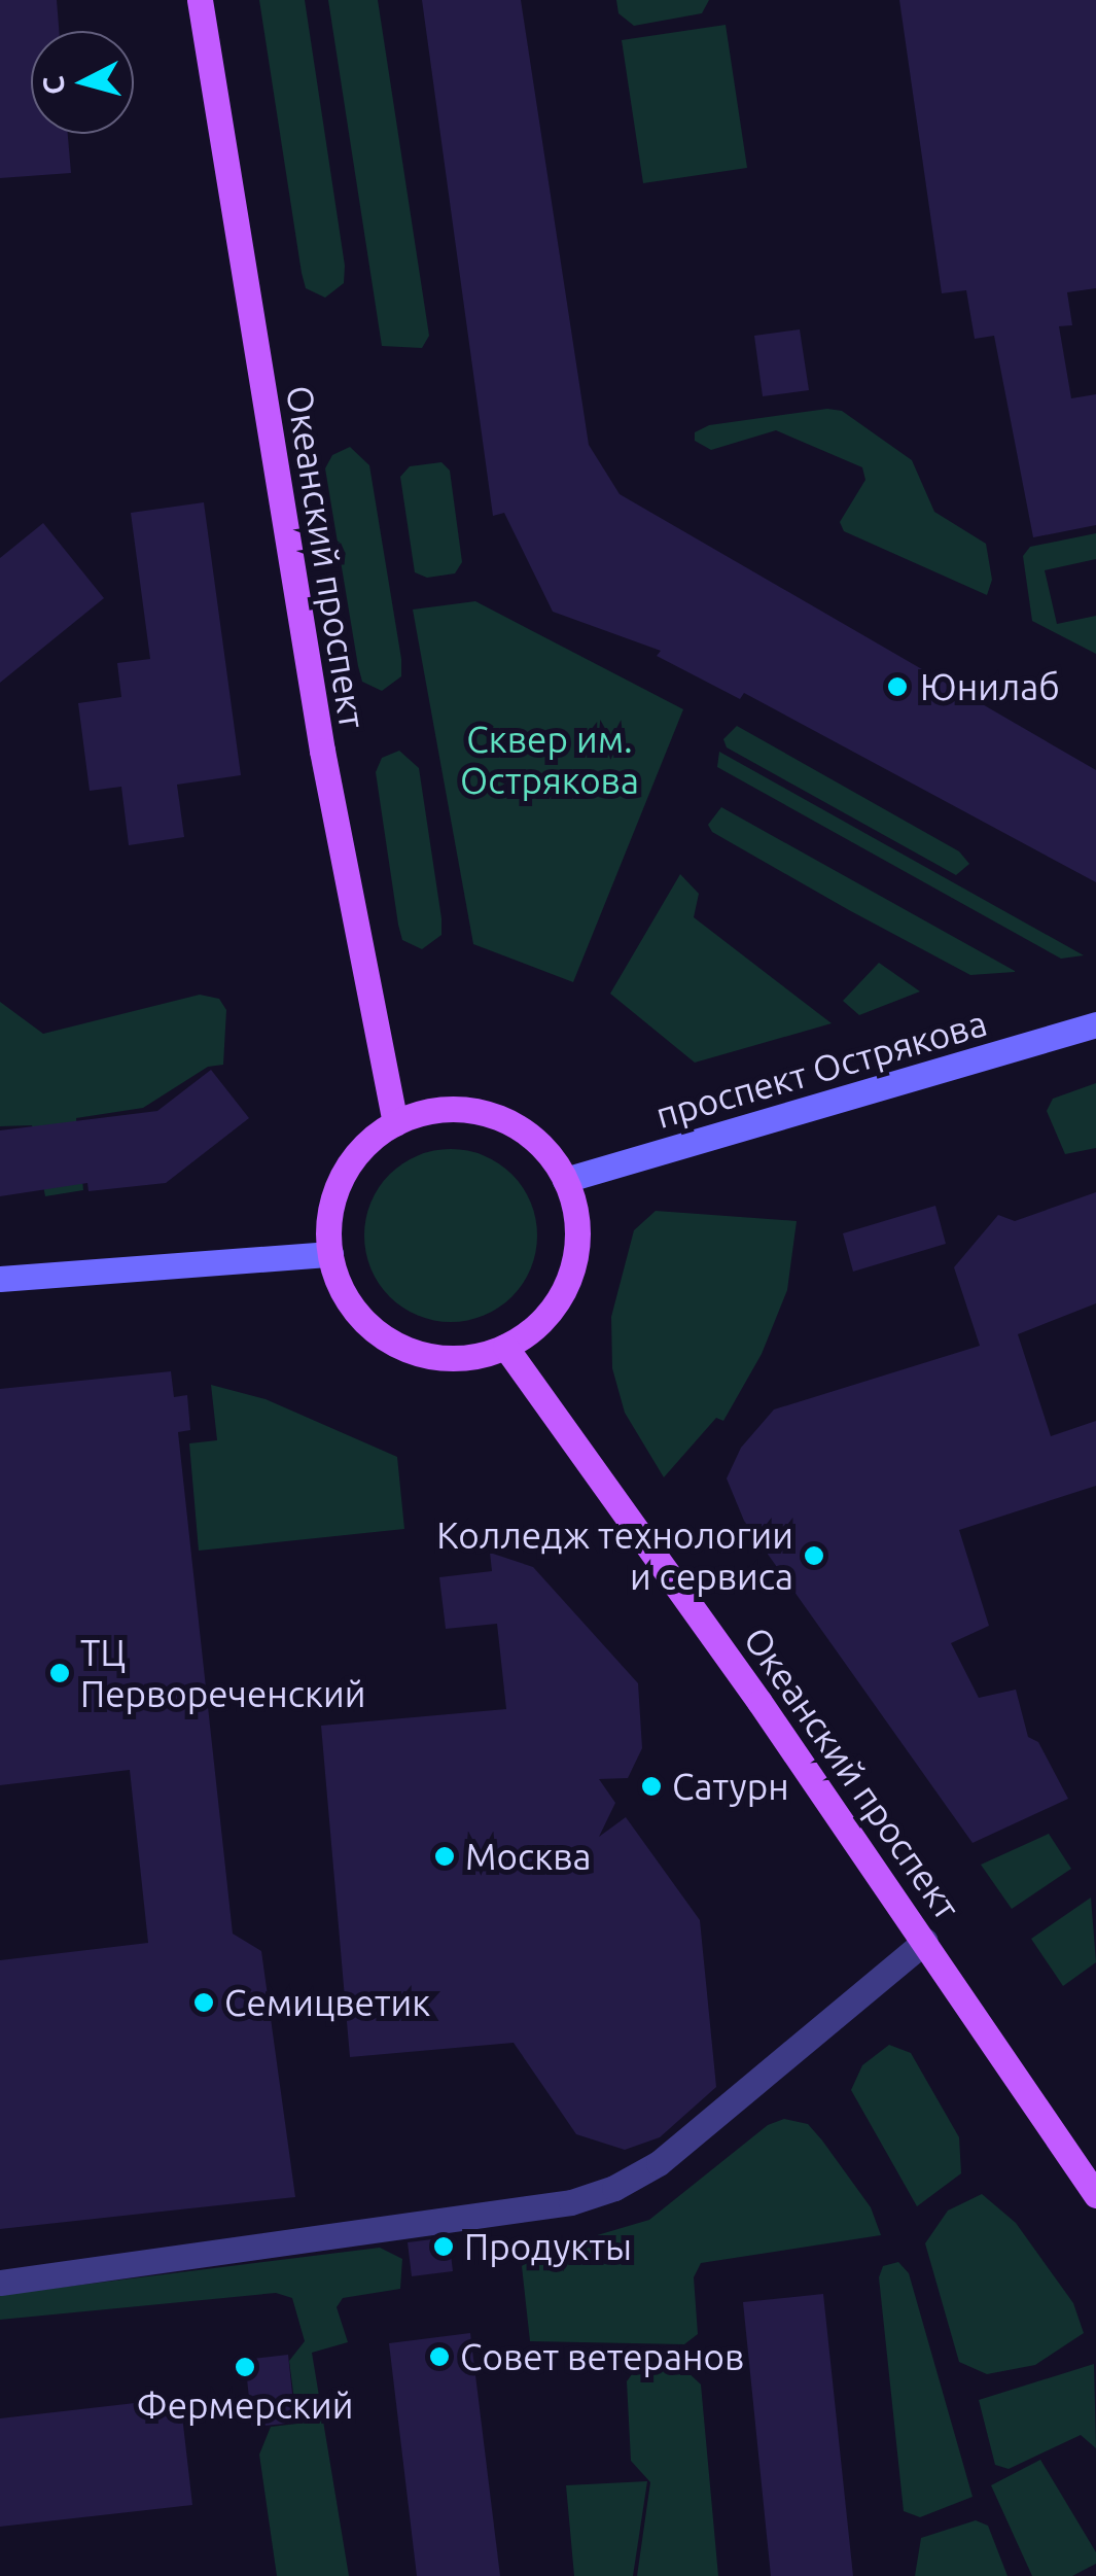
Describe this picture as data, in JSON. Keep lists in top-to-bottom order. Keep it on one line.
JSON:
{"streets":{"main road":["Океанский проспект","проспект Острякова"]},"crossings":[["Океанский проспект","проспект Острякова"]],"parks":["Сквер им. Острякова"],"places":["Юнилаб","Колледж технологии и сервиса","ТЦ Первореченский","Сатурн","Москва","Семицветик","Продукты","Совет ветеранов","Фермерский"],"north":"left"}
